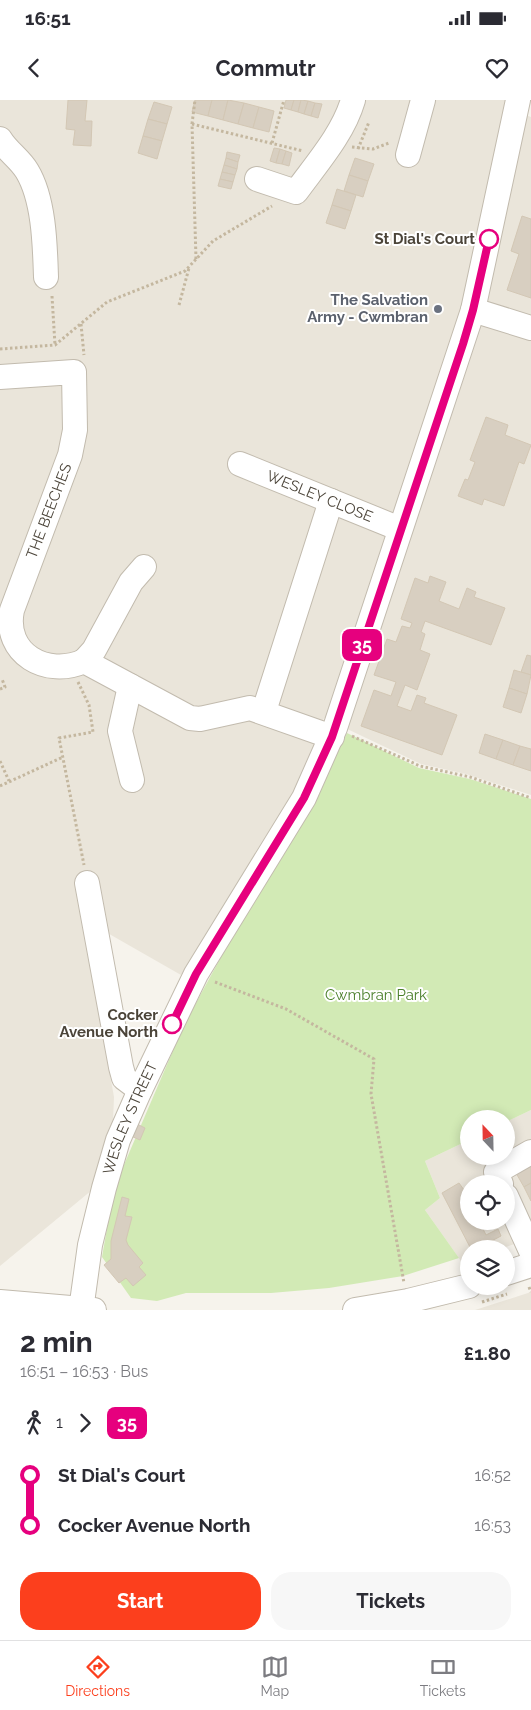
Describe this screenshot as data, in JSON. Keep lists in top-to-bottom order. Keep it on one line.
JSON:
{"streets":{"street":["WESLEY CLOSE","THE BEECHES","WESLEY STREET"]},"crossings":[["WESLEY CLOSE","WESLEY STREET"]],"parks":["Cwmbran Park"],"places":["St Dial's Court","The Salvation Army - Cwmbran","Cocker Avenue North"],"lines":["bus line 35"],"north":"top","page":{"status":"16:51","header":"Commutr","on_map":"35","heading":["2 min","16:51 – 16:53 · Bus","£1.80"],"legs":["1","35"],"list":[{"name":"St Dial's Court","value":"16:52"},{"name":"Cocker Avenue North","value":"16:53"}],"buttons":["Start","Tickets"],"tabs":["Directions","Map","Tickets"]}}
